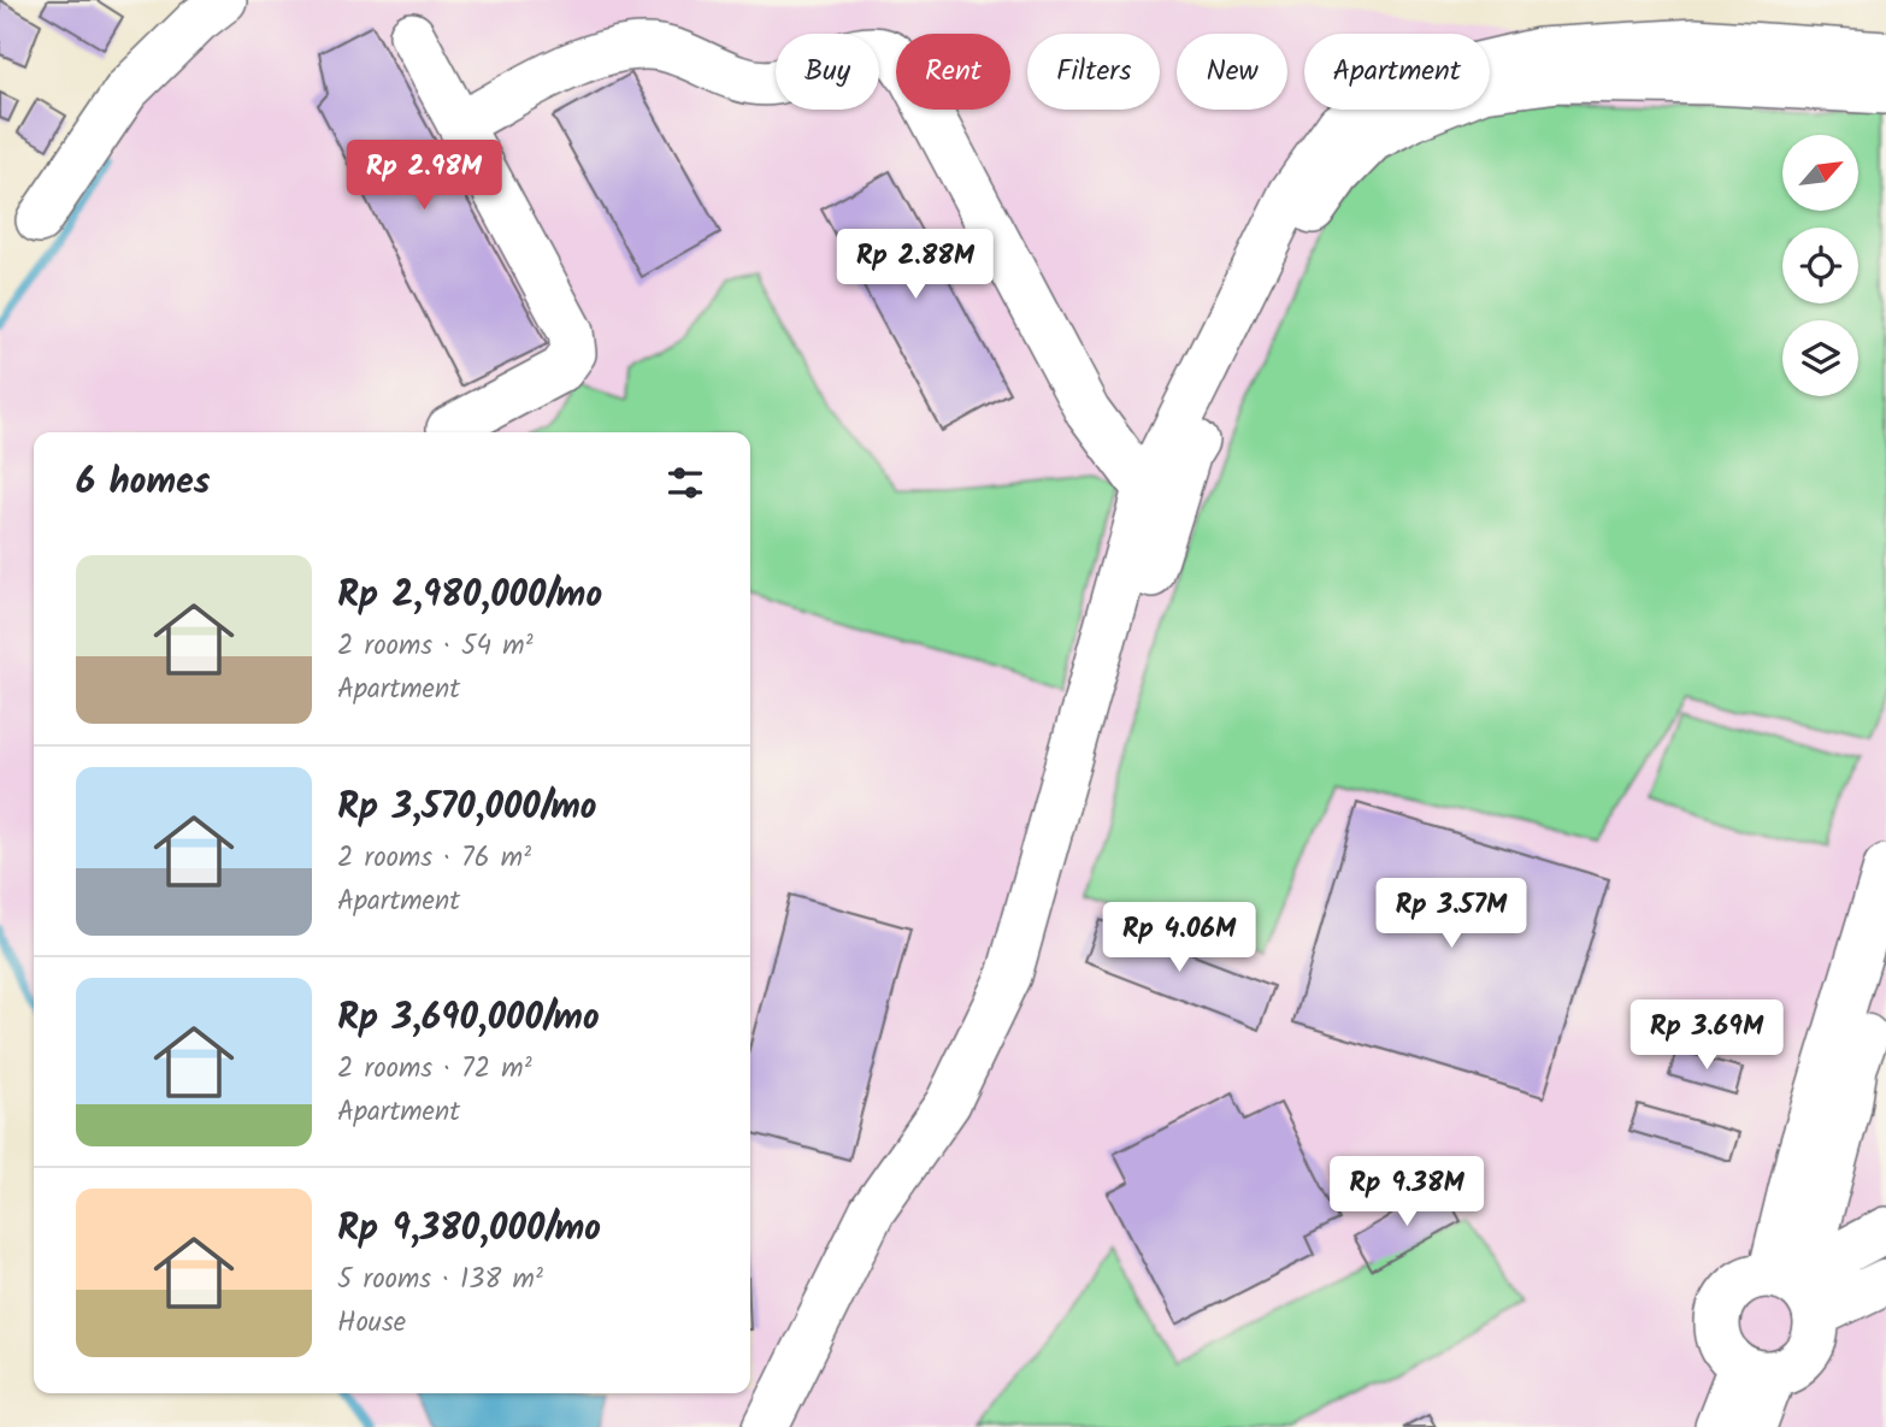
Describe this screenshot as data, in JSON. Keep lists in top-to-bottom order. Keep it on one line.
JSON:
{"north":"top right","page":{"chip":["Buy","Rent","Filters","New","Apartment"],"price":["Rp 2.98M","Rp 2.88M","Rp 3.57M","Rp 4.06M","Rp 3.69M","Rp 9.38M"],"heading":"6 homes","list":[{"name":"Rp 2,980,000/mo","note":"2 rooms · 54 m² · Apartment"},{"name":"Rp 3,570,000/mo","note":"2 rooms · 76 m² · Apartment"},{"name":"Rp 3,690,000/mo","note":"2 rooms · 72 m² · Apartment"},{"name":"Rp 9,380,000/mo","note":"5 rooms · 138 m² · House"}]}}
